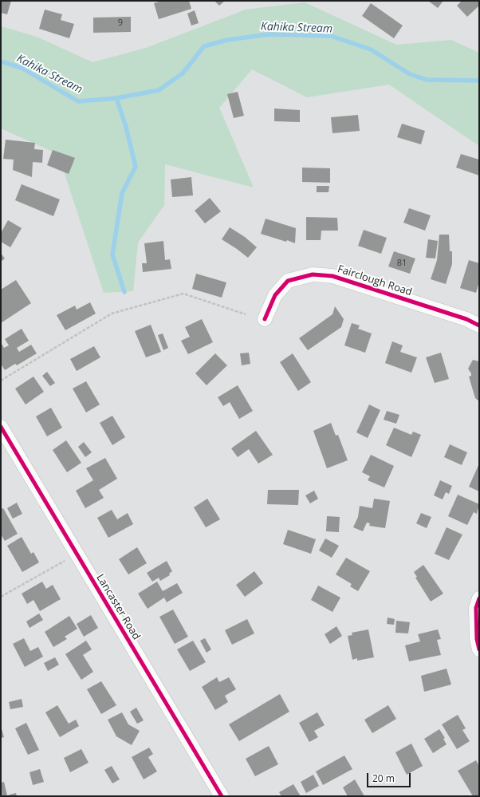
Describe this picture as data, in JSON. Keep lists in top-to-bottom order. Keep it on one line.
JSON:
{"streets":{"street":["Fairclough Road","Lancaster Road"]},"water":["Kahika Stream"],"house_numbers":["9","81"],"scale_bar":"20 m"}
